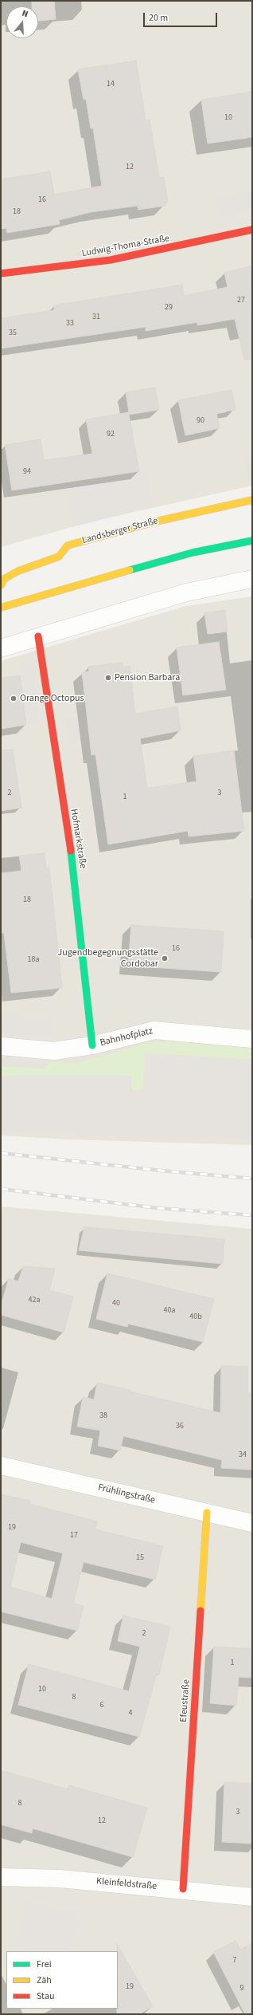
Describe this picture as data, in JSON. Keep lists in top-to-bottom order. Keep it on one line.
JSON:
{"streets":{"street":["Ludwig-Thoma-Straße","Landsberger Straße","Hofmarkstraße","Bahnhofplatz","Frühlingstraße","Efeustraße","Kleinfeldstraße"]},"crossings":[["Hofmarkstraße","Bahnhofplatz"],["Frühlingstraße","Efeustraße"],["Efeustraße","Kleinfeldstraße"]],"places":["Pension Barbara","Orange Octopus","Jugendbegegnungsstätte Cordobar"],"house_numbers":["14","10","12","16","18","27","29","31","33","35","90","92","94","2","3","1","18","16","18a","42a","40","40a","40b","38","36","34","19","17","15","2","1","10","8","6","4","8","3","12","7","19","9"],"legend":["Frei","Zäh","Stau"],"scale_bar":"20 m","north":"top"}
